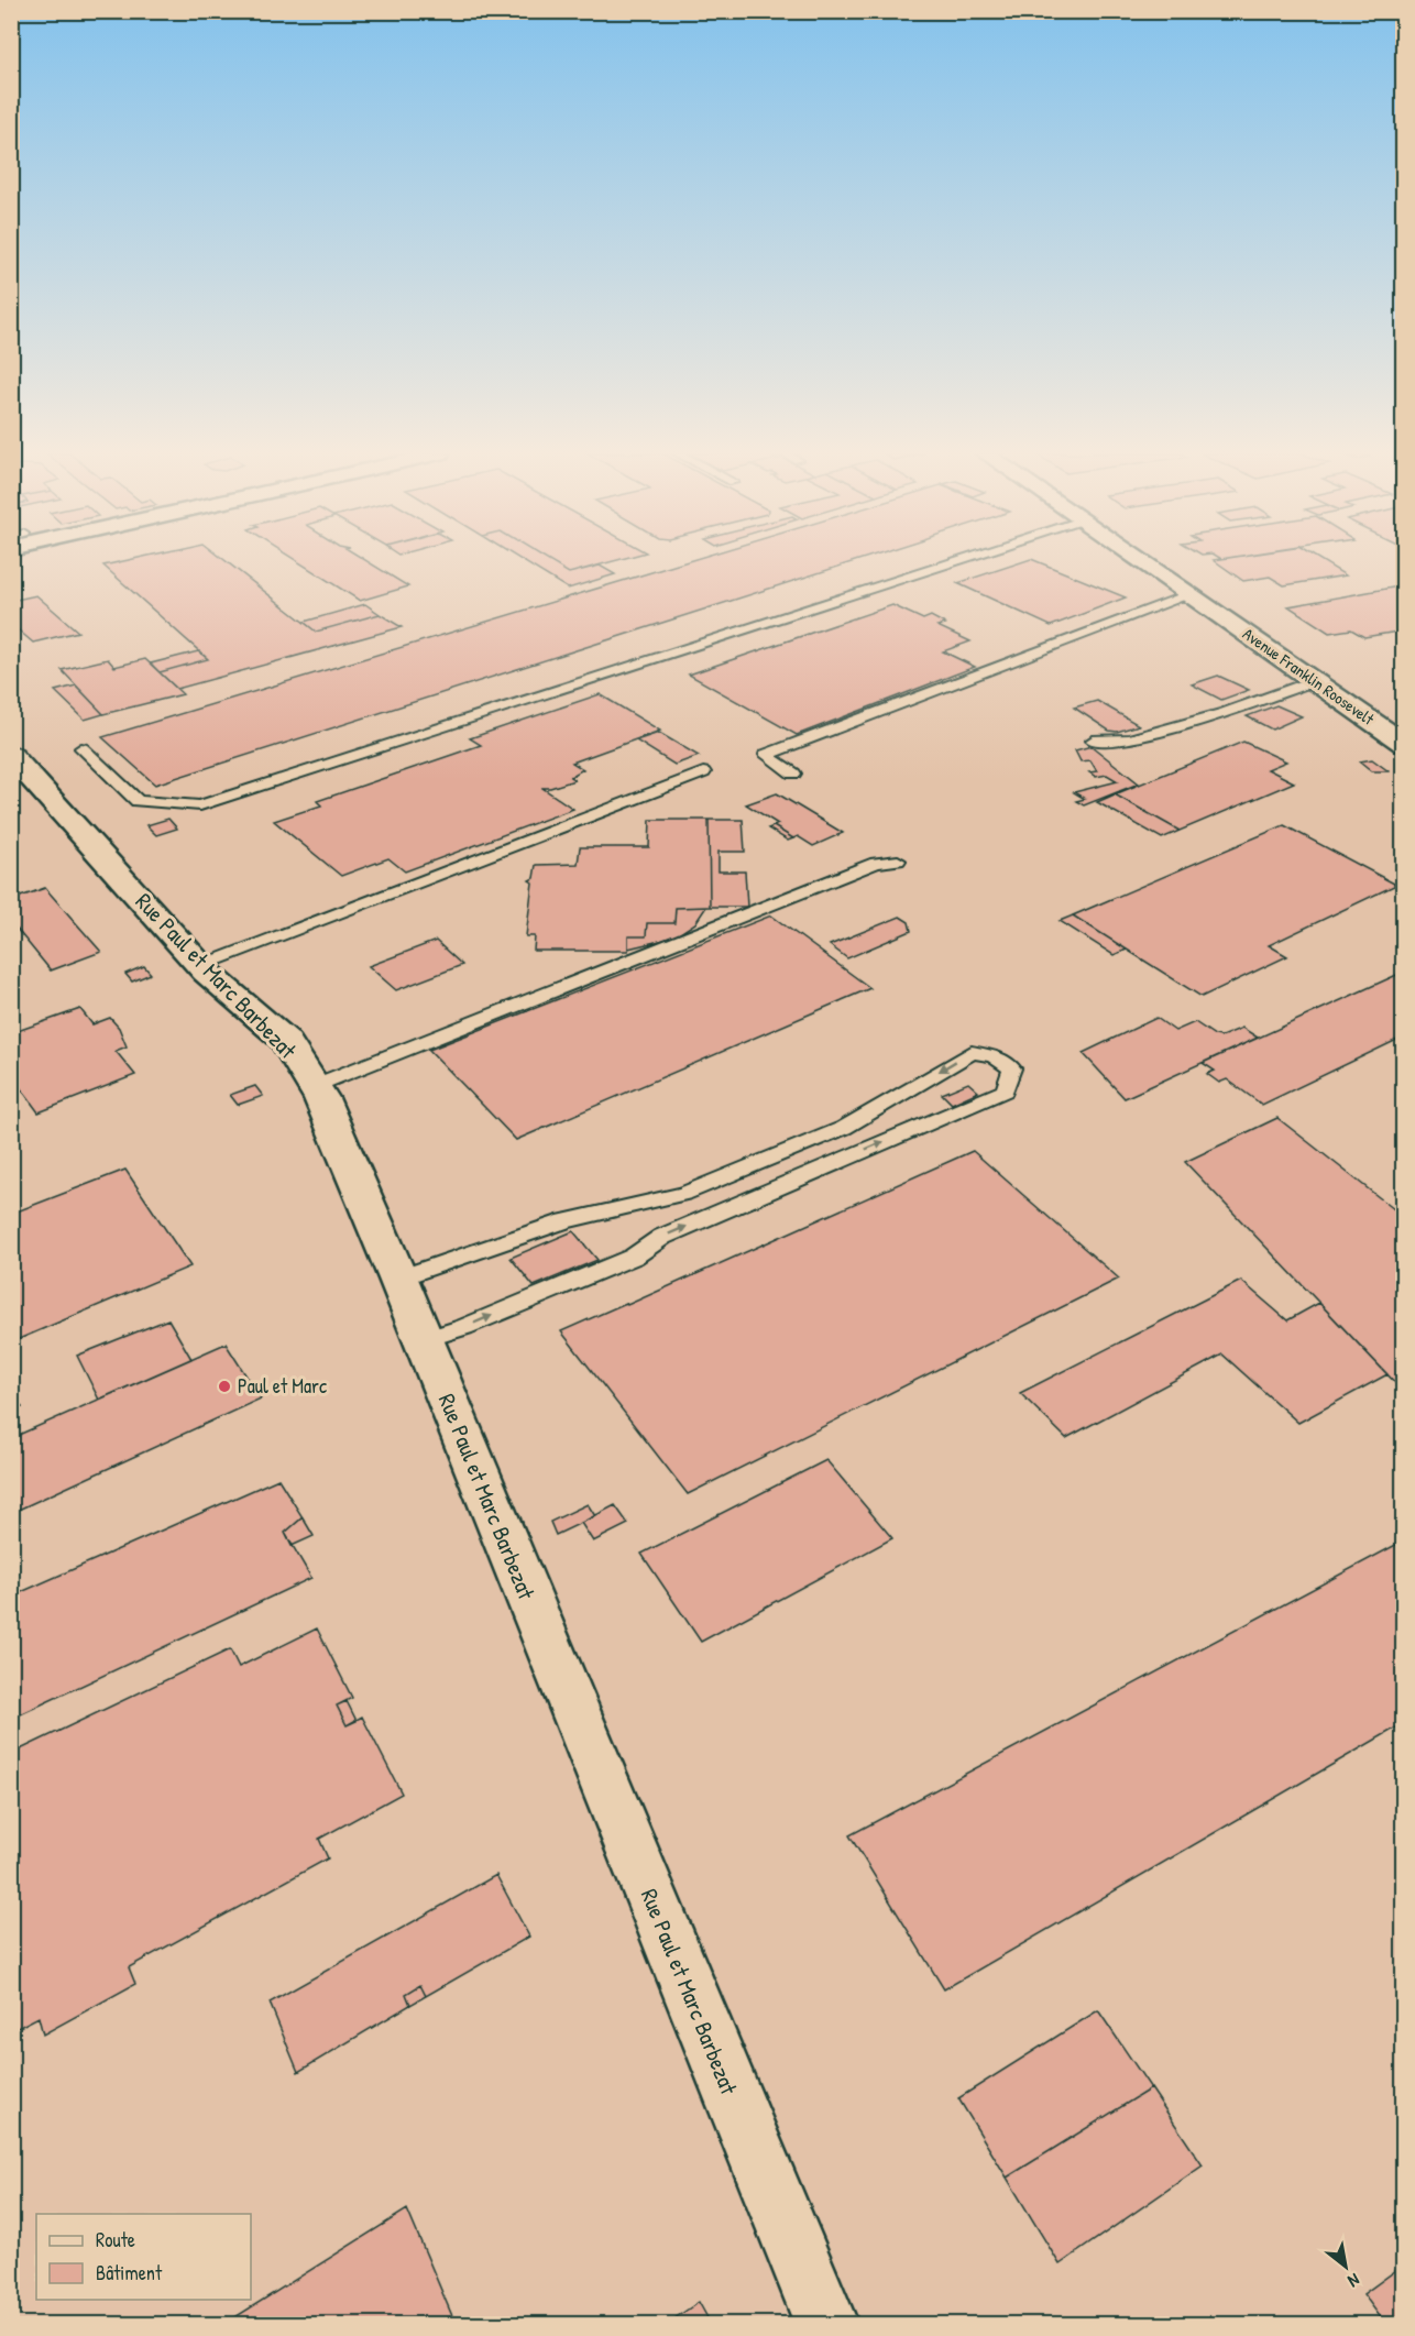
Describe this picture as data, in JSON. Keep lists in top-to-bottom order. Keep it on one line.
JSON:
{"streets":{"street":["Avenue Franklin Roosevelt","Rue Paul et Marc Barbezat"]},"places":["Paul et Marc"],"legend":["Route","Bâtiment"],"north":"bottom right"}
